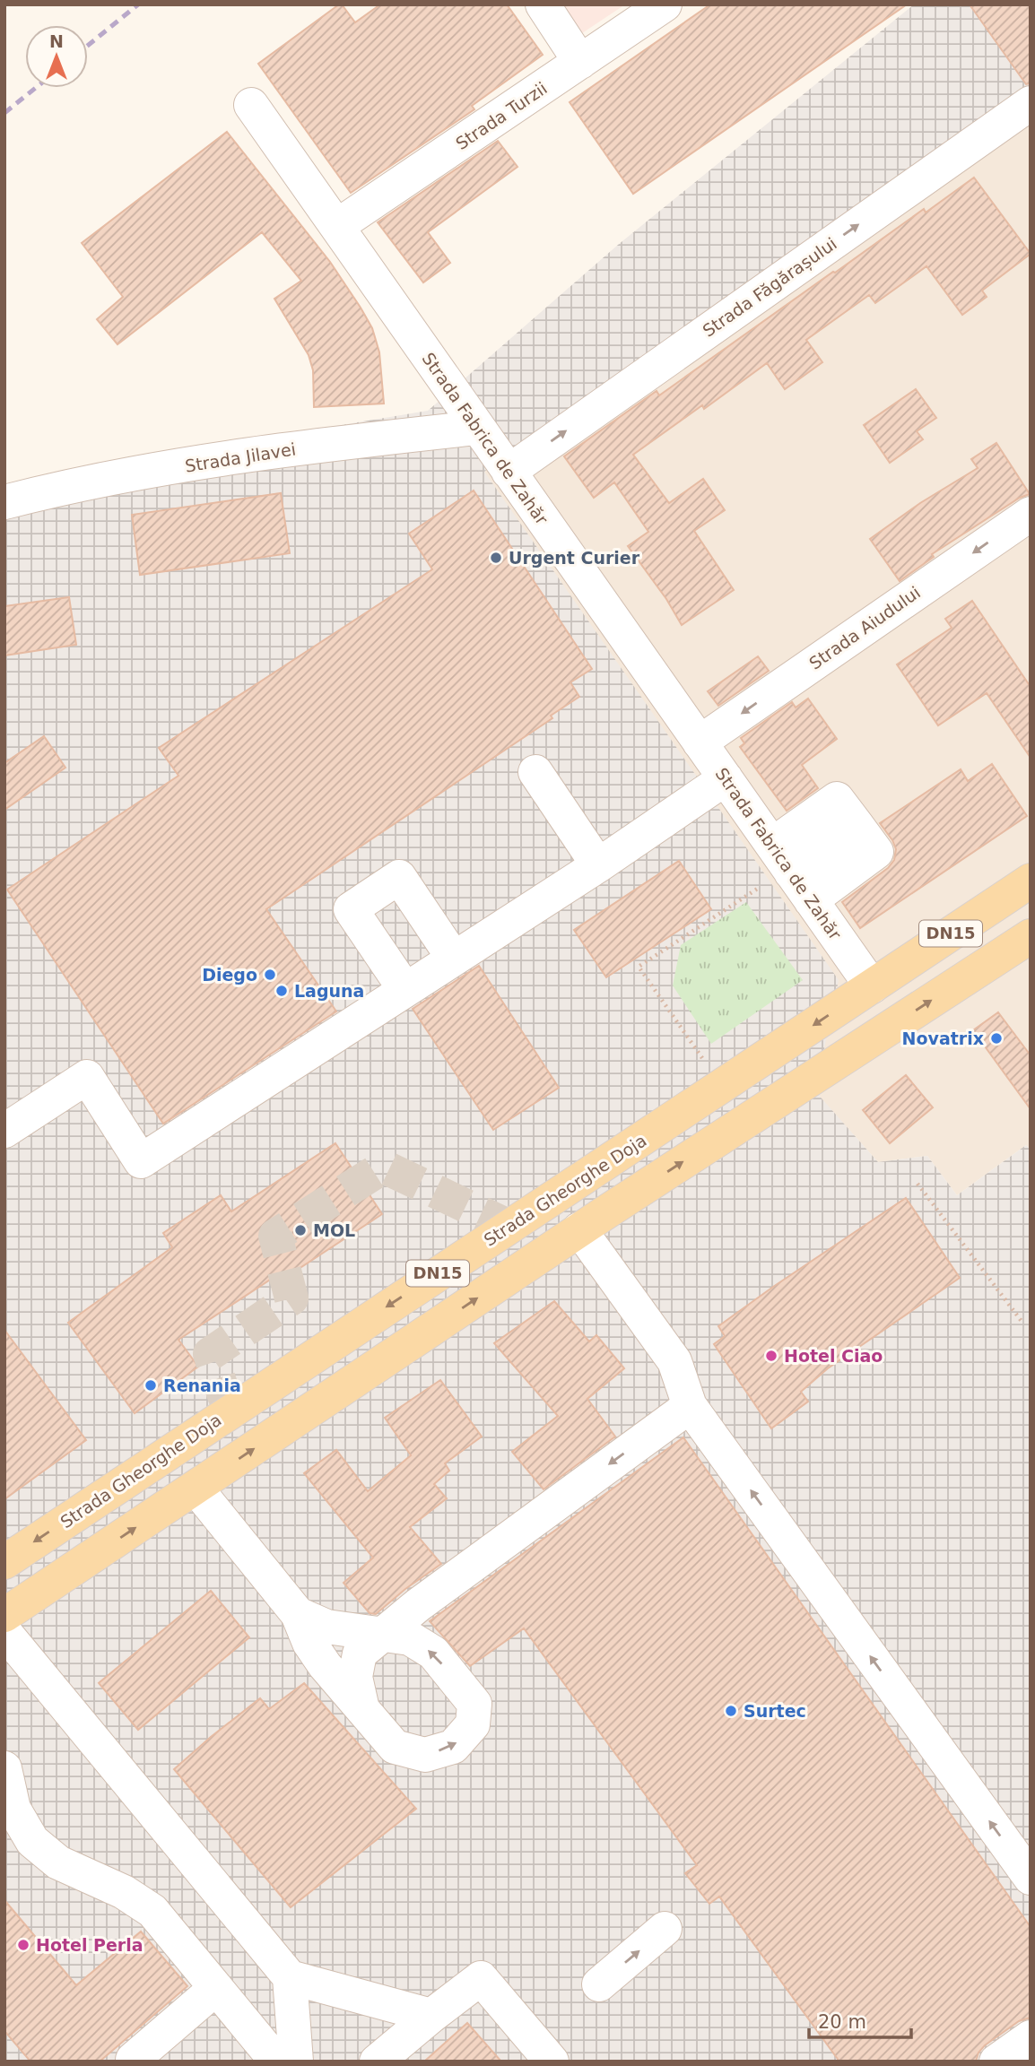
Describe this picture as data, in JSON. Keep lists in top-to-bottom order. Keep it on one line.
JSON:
{"streets":{"main road":["DN15","Strada Gheorghe Doja"],"street":["Strada Turzii","Strada Făgărașului","Strada Fabrica de Zahăr","Strada Jilavei","Strada Aiudului"]},"crossings":[["Strada Turzii","Strada Fabrica de Zahăr"],["Strada Făgărașului","Strada Fabrica de Zahăr"],["Strada Fabrica de Zahăr","Strada Jilavei"],["Strada Fabrica de Zahăr","Strada Aiudului"],["Strada Fabrica de Zahăr","Strada Gheorghe Doja"]],"one_way":["Strada Făgărașului","Strada Aiudului"],"places":["Urgent Curier","Diego","Laguna","Novatrix","MOL","Hotel Ciao","Renania","Surtec","Hotel Perla"],"scale_bar":"20 m","north":"top"}
